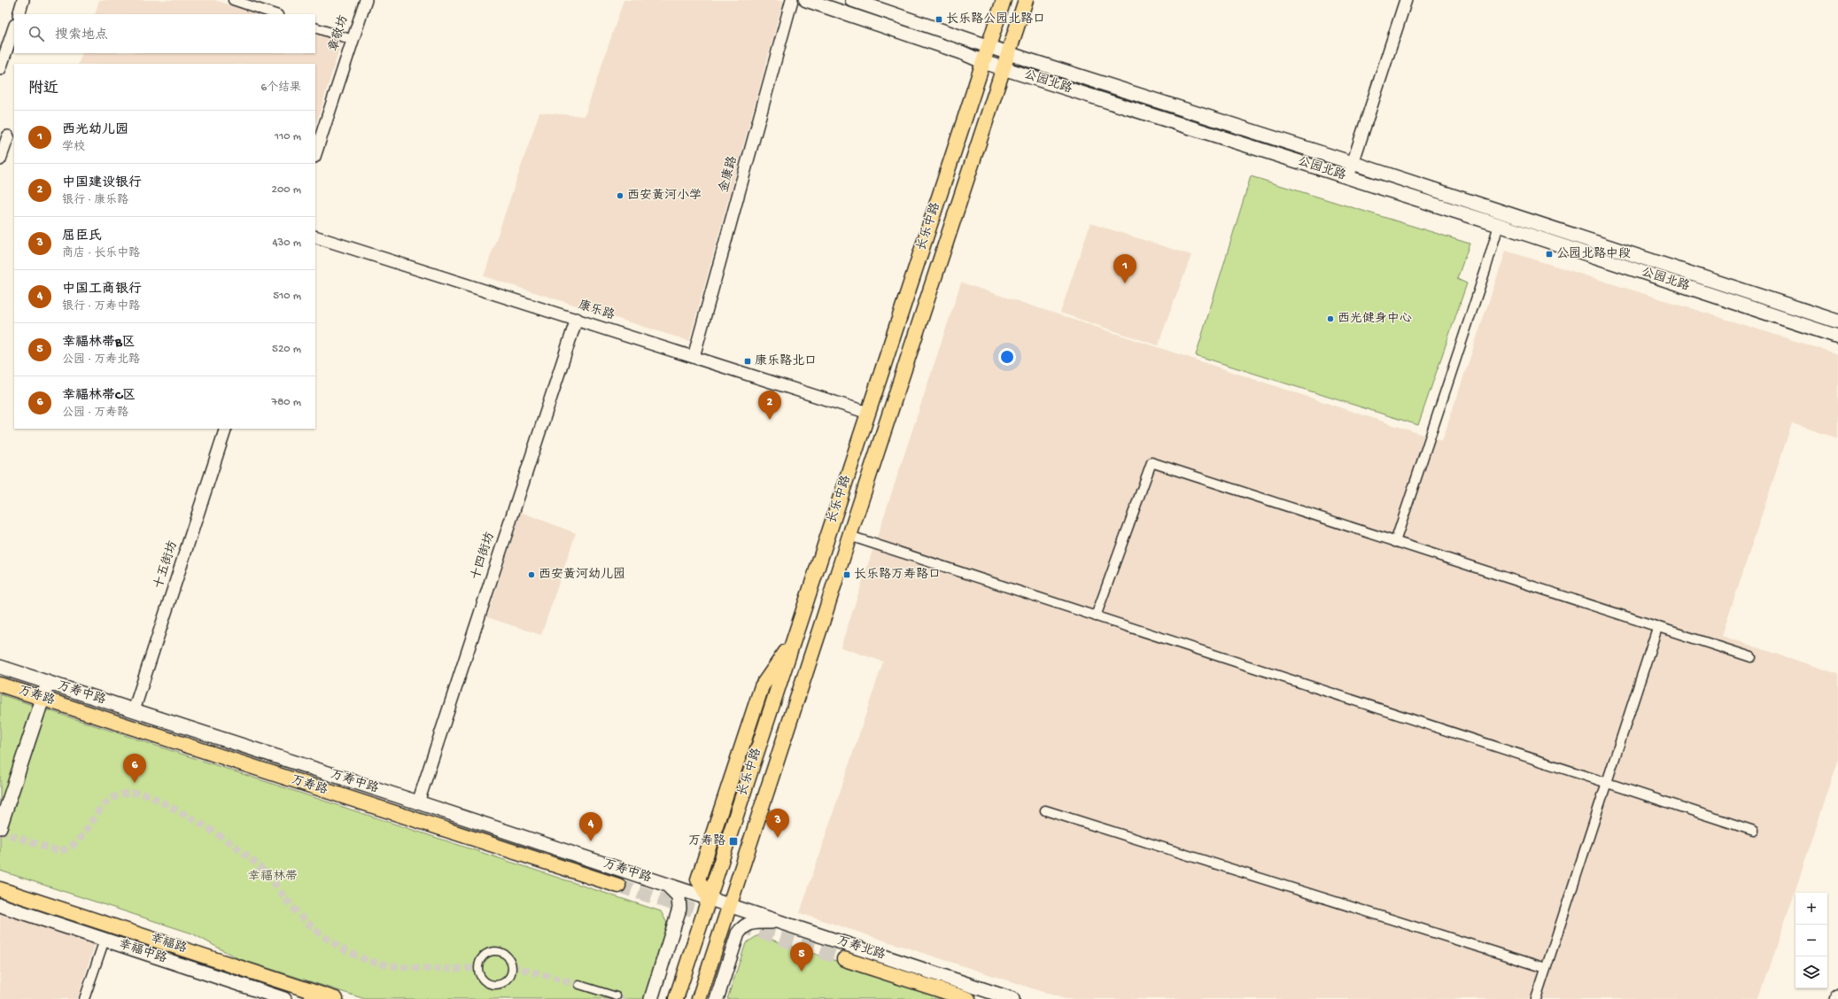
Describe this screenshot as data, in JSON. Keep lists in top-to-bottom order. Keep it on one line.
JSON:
{"streets":{"main road":["公园北路","长乐中路","万寿中路","万寿路","幸福路","万寿北路","幸福中路"],"street":["章敬坊","金康路","康乐路","十四街坊","十五街坊"]},"crossings":[["公园北路","长乐中路"],["金康路","康乐路"],["长乐中路","康乐路"],["长乐中路","万寿中路"],["长乐中路","万寿北路"],["康乐路","十四街坊"],["十四街坊","万寿中路"],["十五街坊","万寿中路"],["万寿中路","万寿北路"]],"parks":["幸福林带"],"places":{"transit":["长乐路公园北路口","公园北路中段","康乐路北口","长乐路万寿路口","万寿路"],"other":["西安黄河小学","西光健身中心","西安黄河幼儿园"]},"page":{"search":"搜索地点","heading":["附近","6个结果"],"list":[{"mark":"1","name":"西光幼儿园","note":"学校","value":"110 m"},{"mark":"2","name":"中国建设银行","note":"银行 · 康乐路","value":"200 m"},{"mark":"3","name":"屈臣氏","note":"商店 · 长乐中路","value":"430 m"},{"mark":"4","name":"中国工商银行","note":"银行 · 万寿中路","value":"510 m"},{"mark":"5","name":"幸福林带B区","note":"公园 · 万寿北路","value":"520 m"},{"mark":"6","name":"幸福林带C区","note":"公园 · 万寿路","value":"780 m"}],"pins":["1","2","6","3","4","5"],"map_buttons":["+","−"]}}
